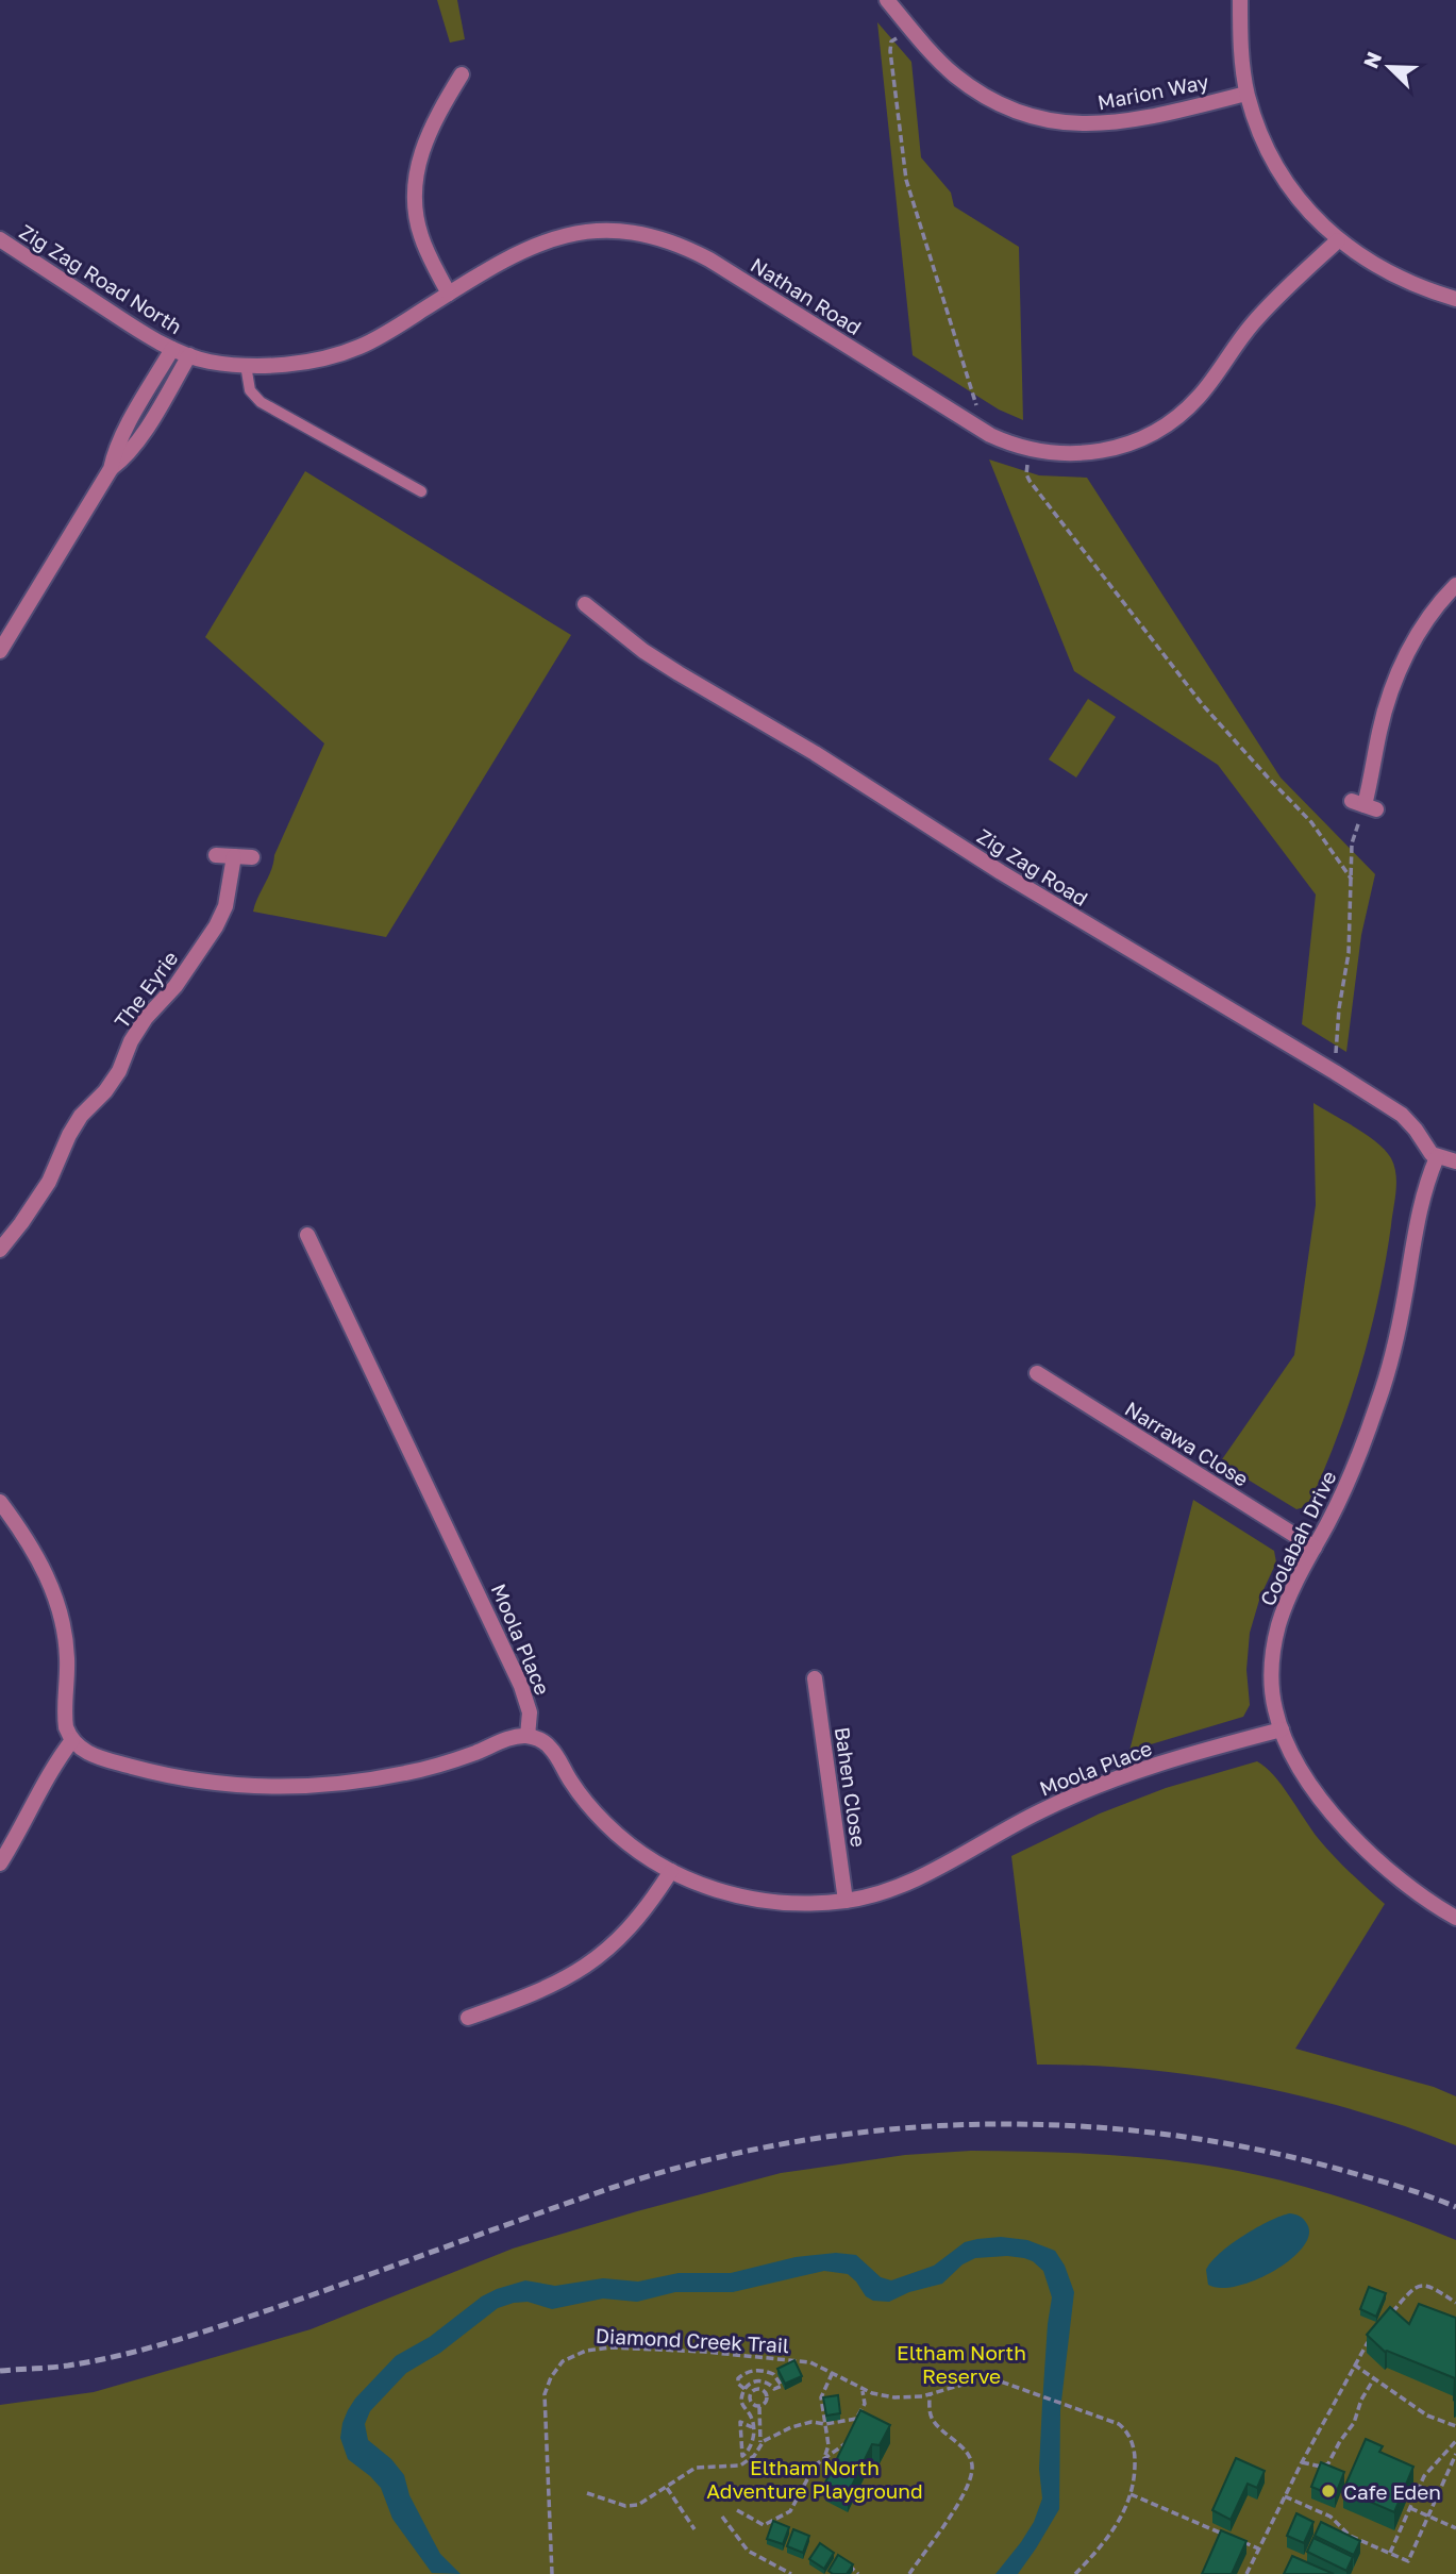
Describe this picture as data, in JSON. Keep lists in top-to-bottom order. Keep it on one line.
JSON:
{"streets":{"street":["Marion Way","Zig Zag Road North","Nathan Road","Zig Zag Road","The Eyrie","Narrawa Close","Coolabah Drive","Moola Place","Bahen Close"],"path":["Diamond Creek Trail"]},"crossings":[["Zig Zag Road North","Nathan Road"],["Zig Zag Road","Coolabah Drive"],["Narrawa Close","Coolabah Drive"],["Coolabah Drive","Moola Place"],["Moola Place","Bahen Close"]],"parks":["Eltham North Reserve","Eltham North Adventure Playground"],"places":["Cafe Eden"],"north":"top left"}
